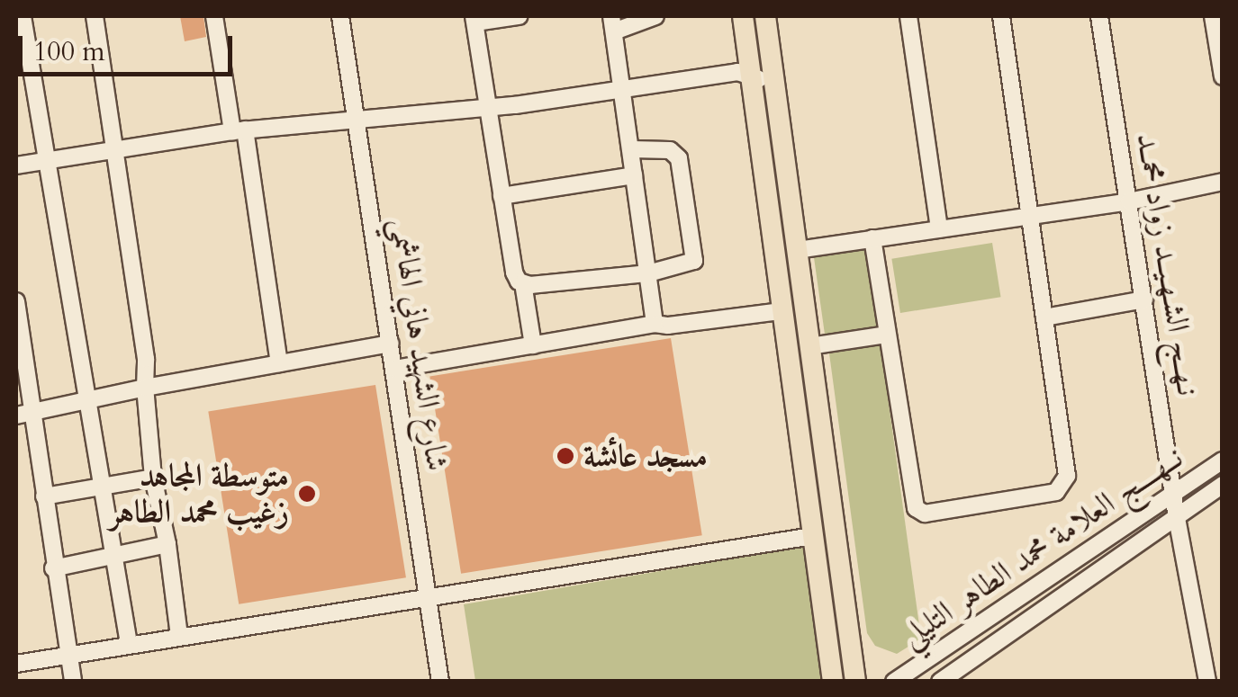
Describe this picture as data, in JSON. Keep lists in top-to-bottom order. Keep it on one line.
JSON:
{"streets":{"street":["نـهــج الشـهـيــد زواد محمــد","شارع الشهيد هاني الهاشمي","نــهــــج العلامة محمد الطاهر التليلي"]},"crossings":[["نـهــج الشـهـيــد زواد محمــد","نــهــــج العلامة محمد الطاهر التليلي"]],"places":["مسجد عائشة","متوسطة المجاهد زغيب محمد الطاهر"],"scale_bar":"100 m"}
